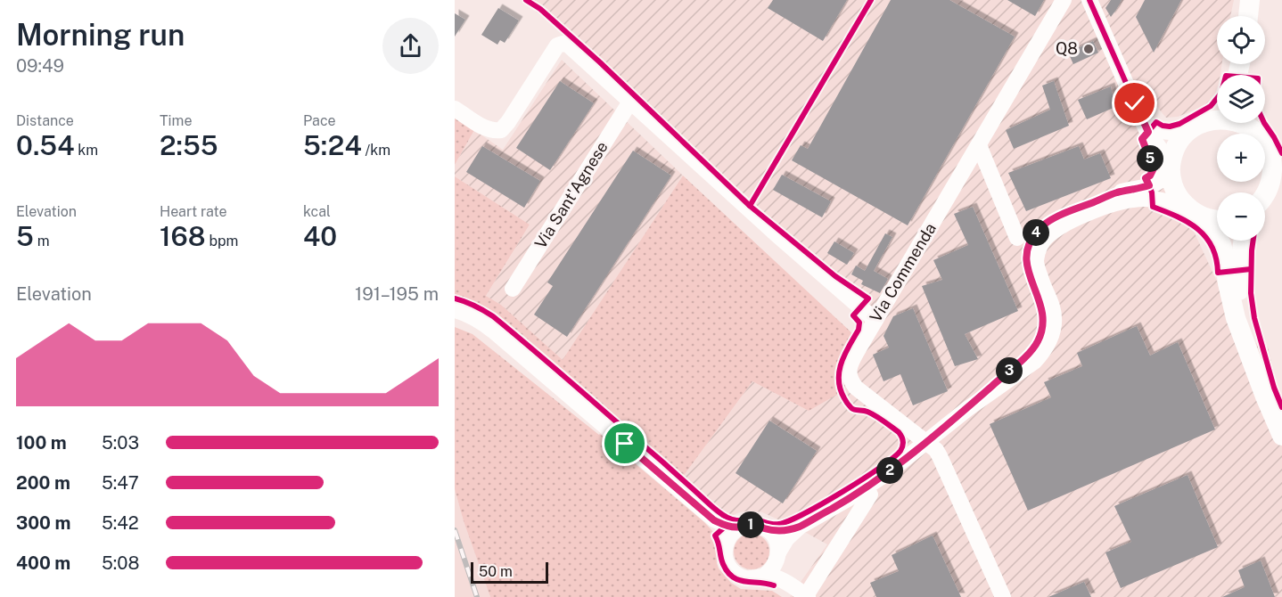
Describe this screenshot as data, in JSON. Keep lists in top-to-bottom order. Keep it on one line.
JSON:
{"streets":{"street":["Via Sant'Agnese","Via Commenda"]},"places":["Q8"],"scale_bar":"50 m","page":{"heading":["Morning run","09:49"],"map_buttons":["+","−"],"stats":[["Distance","0.54 km"],["Time","2:55"],["Pace","5:24 /km"],["Elevation","5 m"],["Heart rate","168 bpm"],["kcal","40"]],"pins":["5","4","3","2","1"],"chart":["Elevation","191–195 m"],"list":[{"name":"100 m","note":"5:03"},{"name":"200 m","note":"5:47"},{"name":"300 m","note":"5:42"},{"name":"400 m","note":"5:08"}],"scale":"50 m"}}
